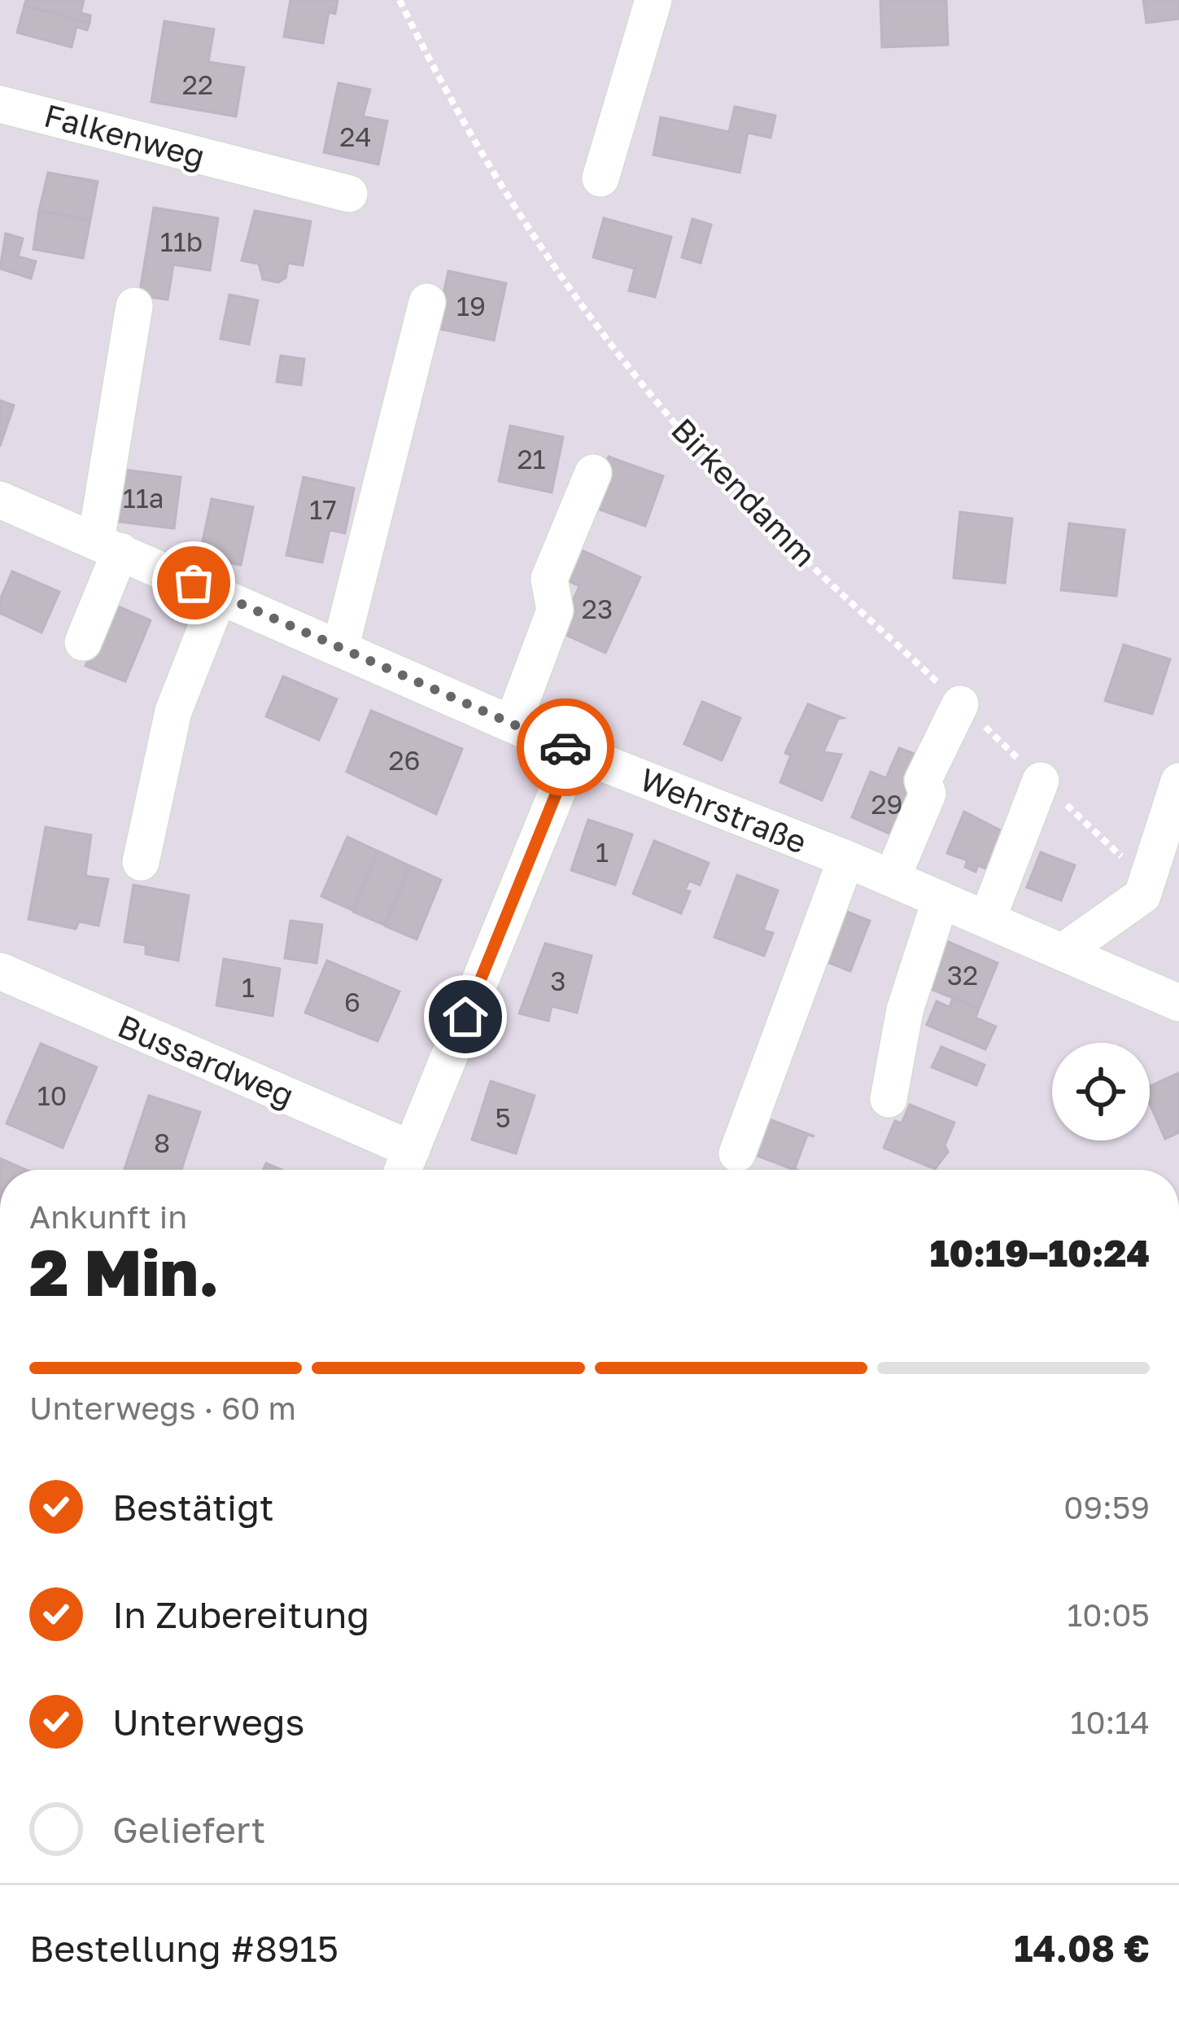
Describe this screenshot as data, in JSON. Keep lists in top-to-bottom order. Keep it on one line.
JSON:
{"streets":{"street":["Falkenweg","Wehrstraße","Bussardweg"],"path":["Birkendamm"]},"house_numbers":["22","24","11b","19","21","11a","17","23","26","29","1","32","3","1","6","10","5","8"],"page":{"heading":["2 Min.","Ankunft in","10:19–10:24"],"panel":["Bestellung #8915","14.08 €"],"bar":"Unterwegs · 60 m","list":[["Bestätigt","09:59"],["In Zubereitung","10:05"],["Unterwegs","10:14"],"Geliefert"]}}
